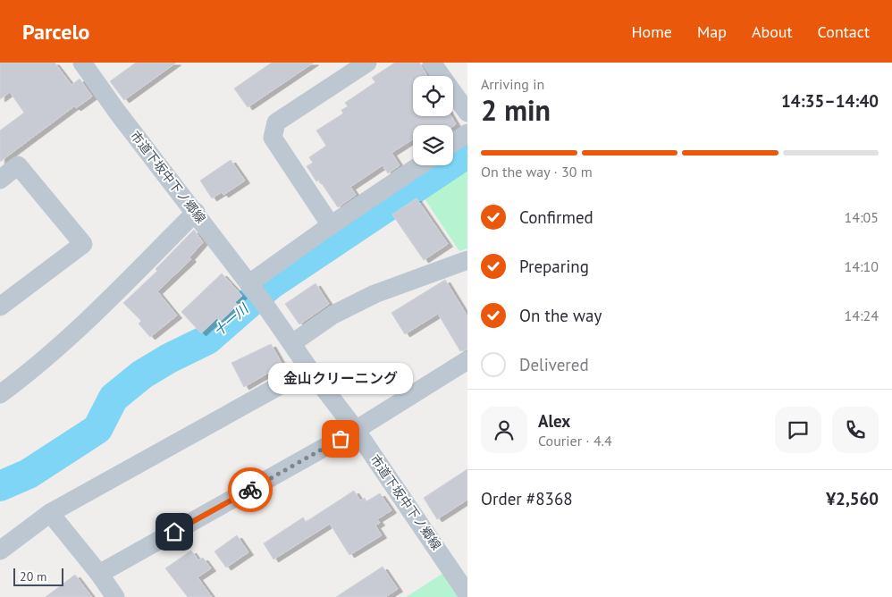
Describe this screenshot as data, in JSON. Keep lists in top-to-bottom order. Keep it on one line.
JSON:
{"streets":{"street":["市道下坂中下ノ郷線"]},"water":["十一川"],"places":["金山クリーニング"],"scale_bar":"20 m","page":{"header":"Parcelo","nav":["Home","Map","About","Contact"],"heading":["2 min","Arriving in","14:35–14:40"],"panel":["Alex","Courier · 4.4","Order #8368","¥2,560"],"bar":"On the way · 30 m","list":[["Confirmed","14:05"],["Preparing","14:10"],["On the way","14:24"],"Delivered"],"bubble":"金山クリーニング","scale":"20 m"}}
